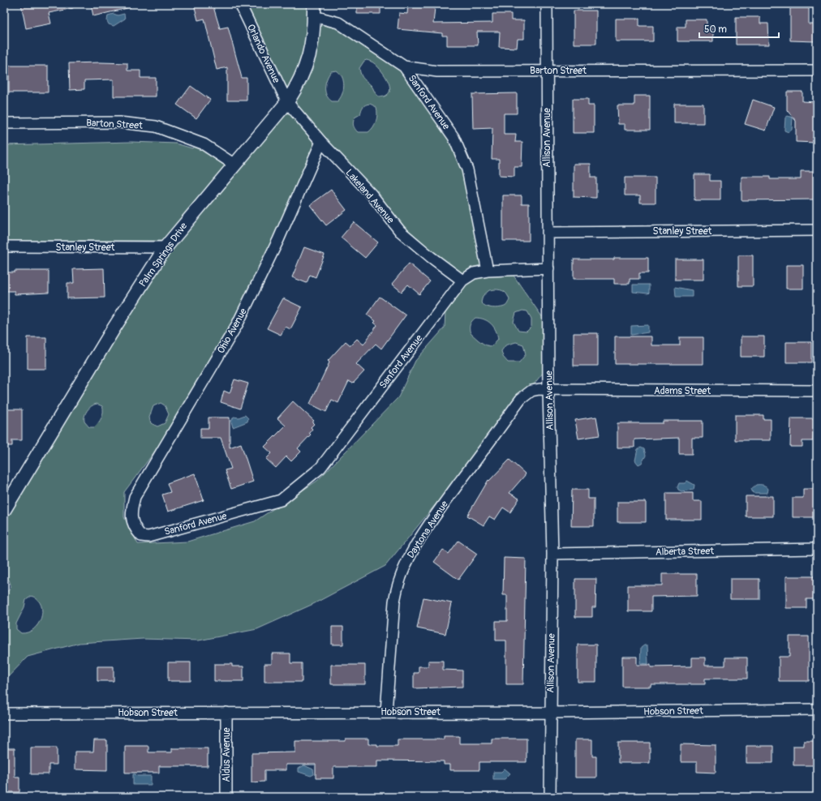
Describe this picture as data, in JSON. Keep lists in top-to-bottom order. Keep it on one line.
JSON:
{"streets":{"street":["Orlando Avenue","Barton Street","Sanford Avenue","Allison Avenue","Lakeland Avenue","Stanley Street","Palm Springs Drive","Ohio Avenue","Adams Street","Daytona Avenue","Alberta Street","Hobson Street","Aldus Avenue"]},"crossings":[["Orlando Avenue","Lakeland Avenue"],["Orlando Avenue","Palm Springs Drive"],["Barton Street","Sanford Avenue"],["Barton Street","Allison Avenue"],["Barton Street","Palm Springs Drive"],["Sanford Avenue","Lakeland Avenue"],["Sanford Avenue","Ohio Avenue"],["Allison Avenue","Stanley Street"],["Allison Avenue","Adams Street"],["Allison Avenue","Daytona Avenue"],["Allison Avenue","Alberta Street"],["Allison Avenue","Hobson Street"],["Lakeland Avenue","Palm Springs Drive"],["Lakeland Avenue","Ohio Avenue"],["Stanley Street","Palm Springs Drive"],["Adams Street","Daytona Avenue"],["Daytona Avenue","Hobson Street"],["Hobson Street","Aldus Avenue"]],"scale_bar":"50 m"}
